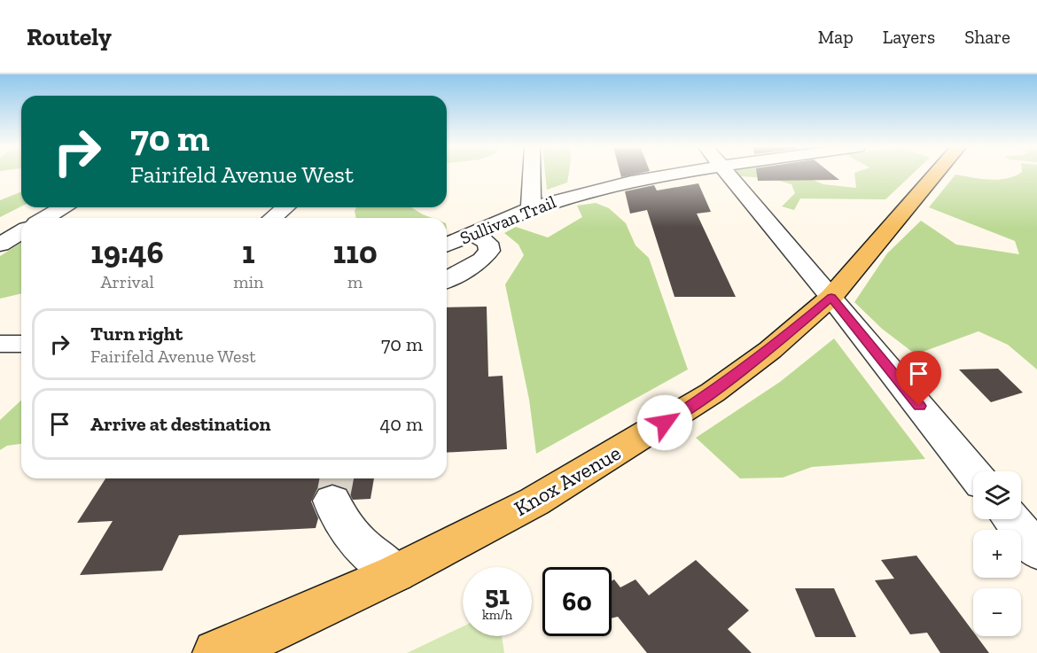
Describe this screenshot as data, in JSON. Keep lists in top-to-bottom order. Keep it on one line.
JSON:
{"streets":{"main road":["Knox Avenue"],"street":["Sullivan Trail"]},"page":{"header":"Routely","nav":["Map","Layers","Share"],"turn":["70 m","Fairifeld Avenue West"],"eta":["19:46","Arrival","1","min","110","m"],"list":[{"name":"Turn right","note":"Fairifeld Avenue West","value":"70 m"},{"name":"Arrive at destination","value":"40 m"}],"map_buttons":["+","−"],"speed":"51 km/h","limit":"60"}}
